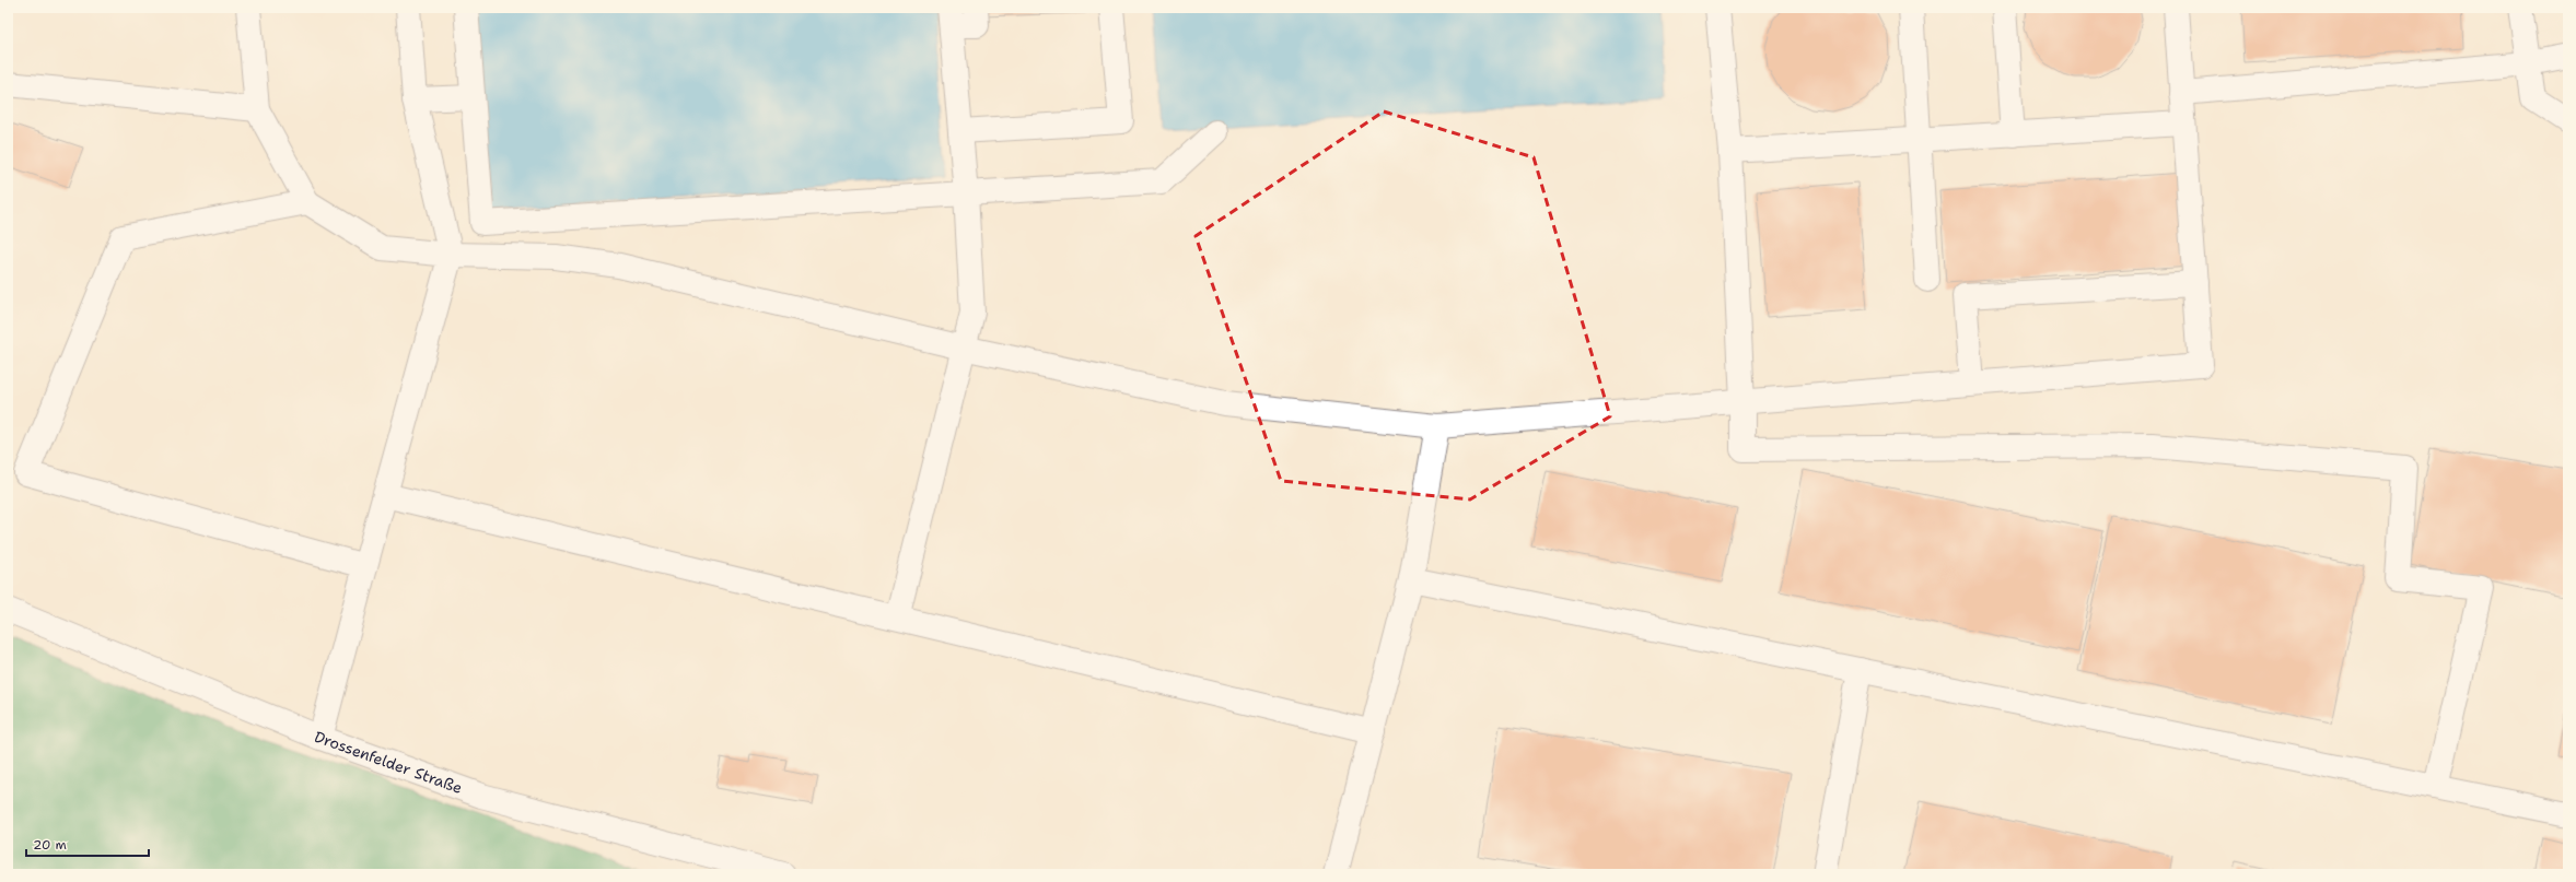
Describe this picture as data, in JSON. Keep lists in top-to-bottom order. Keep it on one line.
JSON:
{"streets":{"street":["Drossenfelder Straße"]},"scale_bar":"20 m"}
